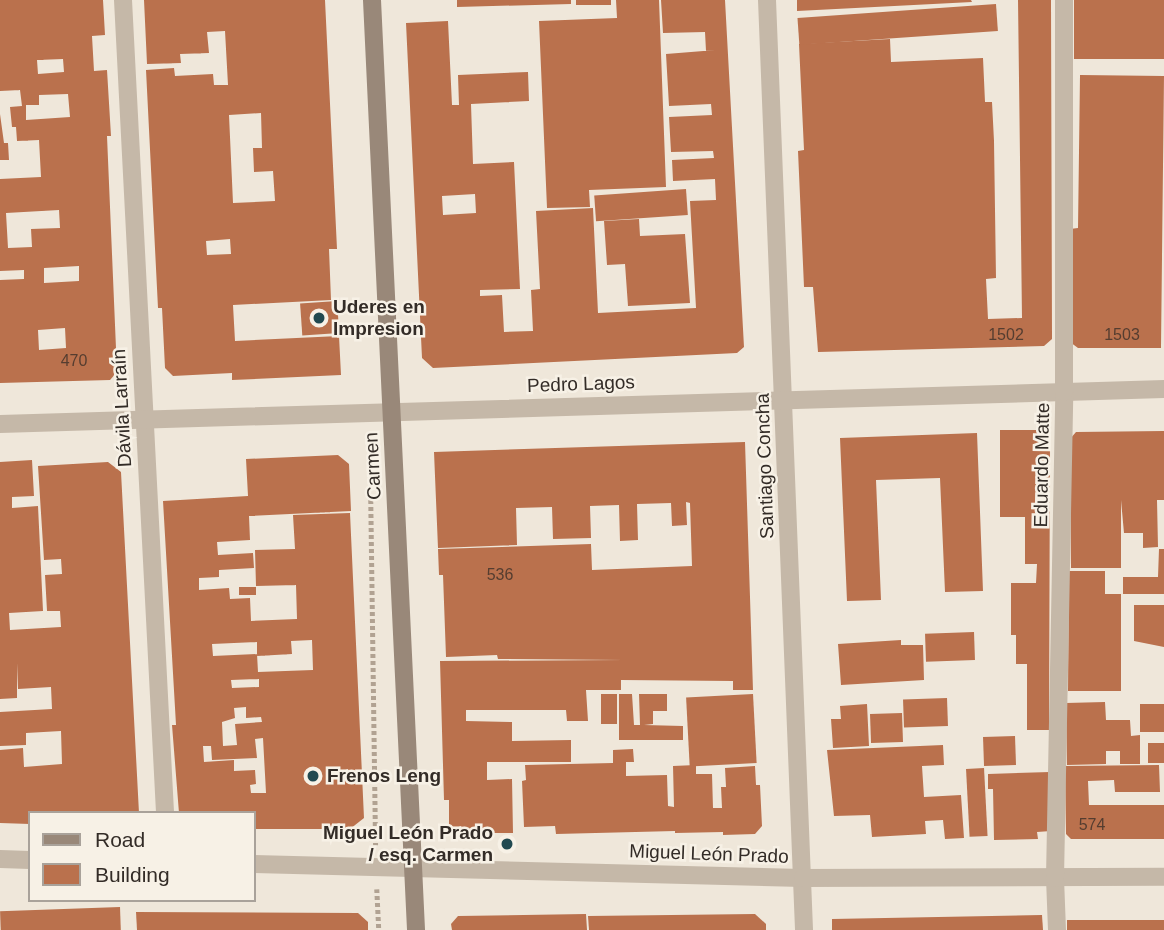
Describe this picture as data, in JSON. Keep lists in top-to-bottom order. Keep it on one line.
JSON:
{"streets":{"main road":["Carmen"],"street":["Pedro Lagos","Dávila Larraín","Eduardo Matte","Santiago Concha","Miguel León Prado"]},"crossings":[["Pedro Lagos","Dávila Larraín"],["Pedro Lagos","Eduardo Matte"],["Pedro Lagos","Carmen"],["Pedro Lagos","Santiago Concha"],["Eduardo Matte","Miguel León Prado"],["Carmen","Miguel León Prado"],["Santiago Concha","Miguel León Prado"]],"places":["Uderes en Impresion","Frenos Leng","Miguel León Prado / esq. Carmen"],"house_numbers":["1502","1503","470","536","574"],"legend":["Road","Building"]}
